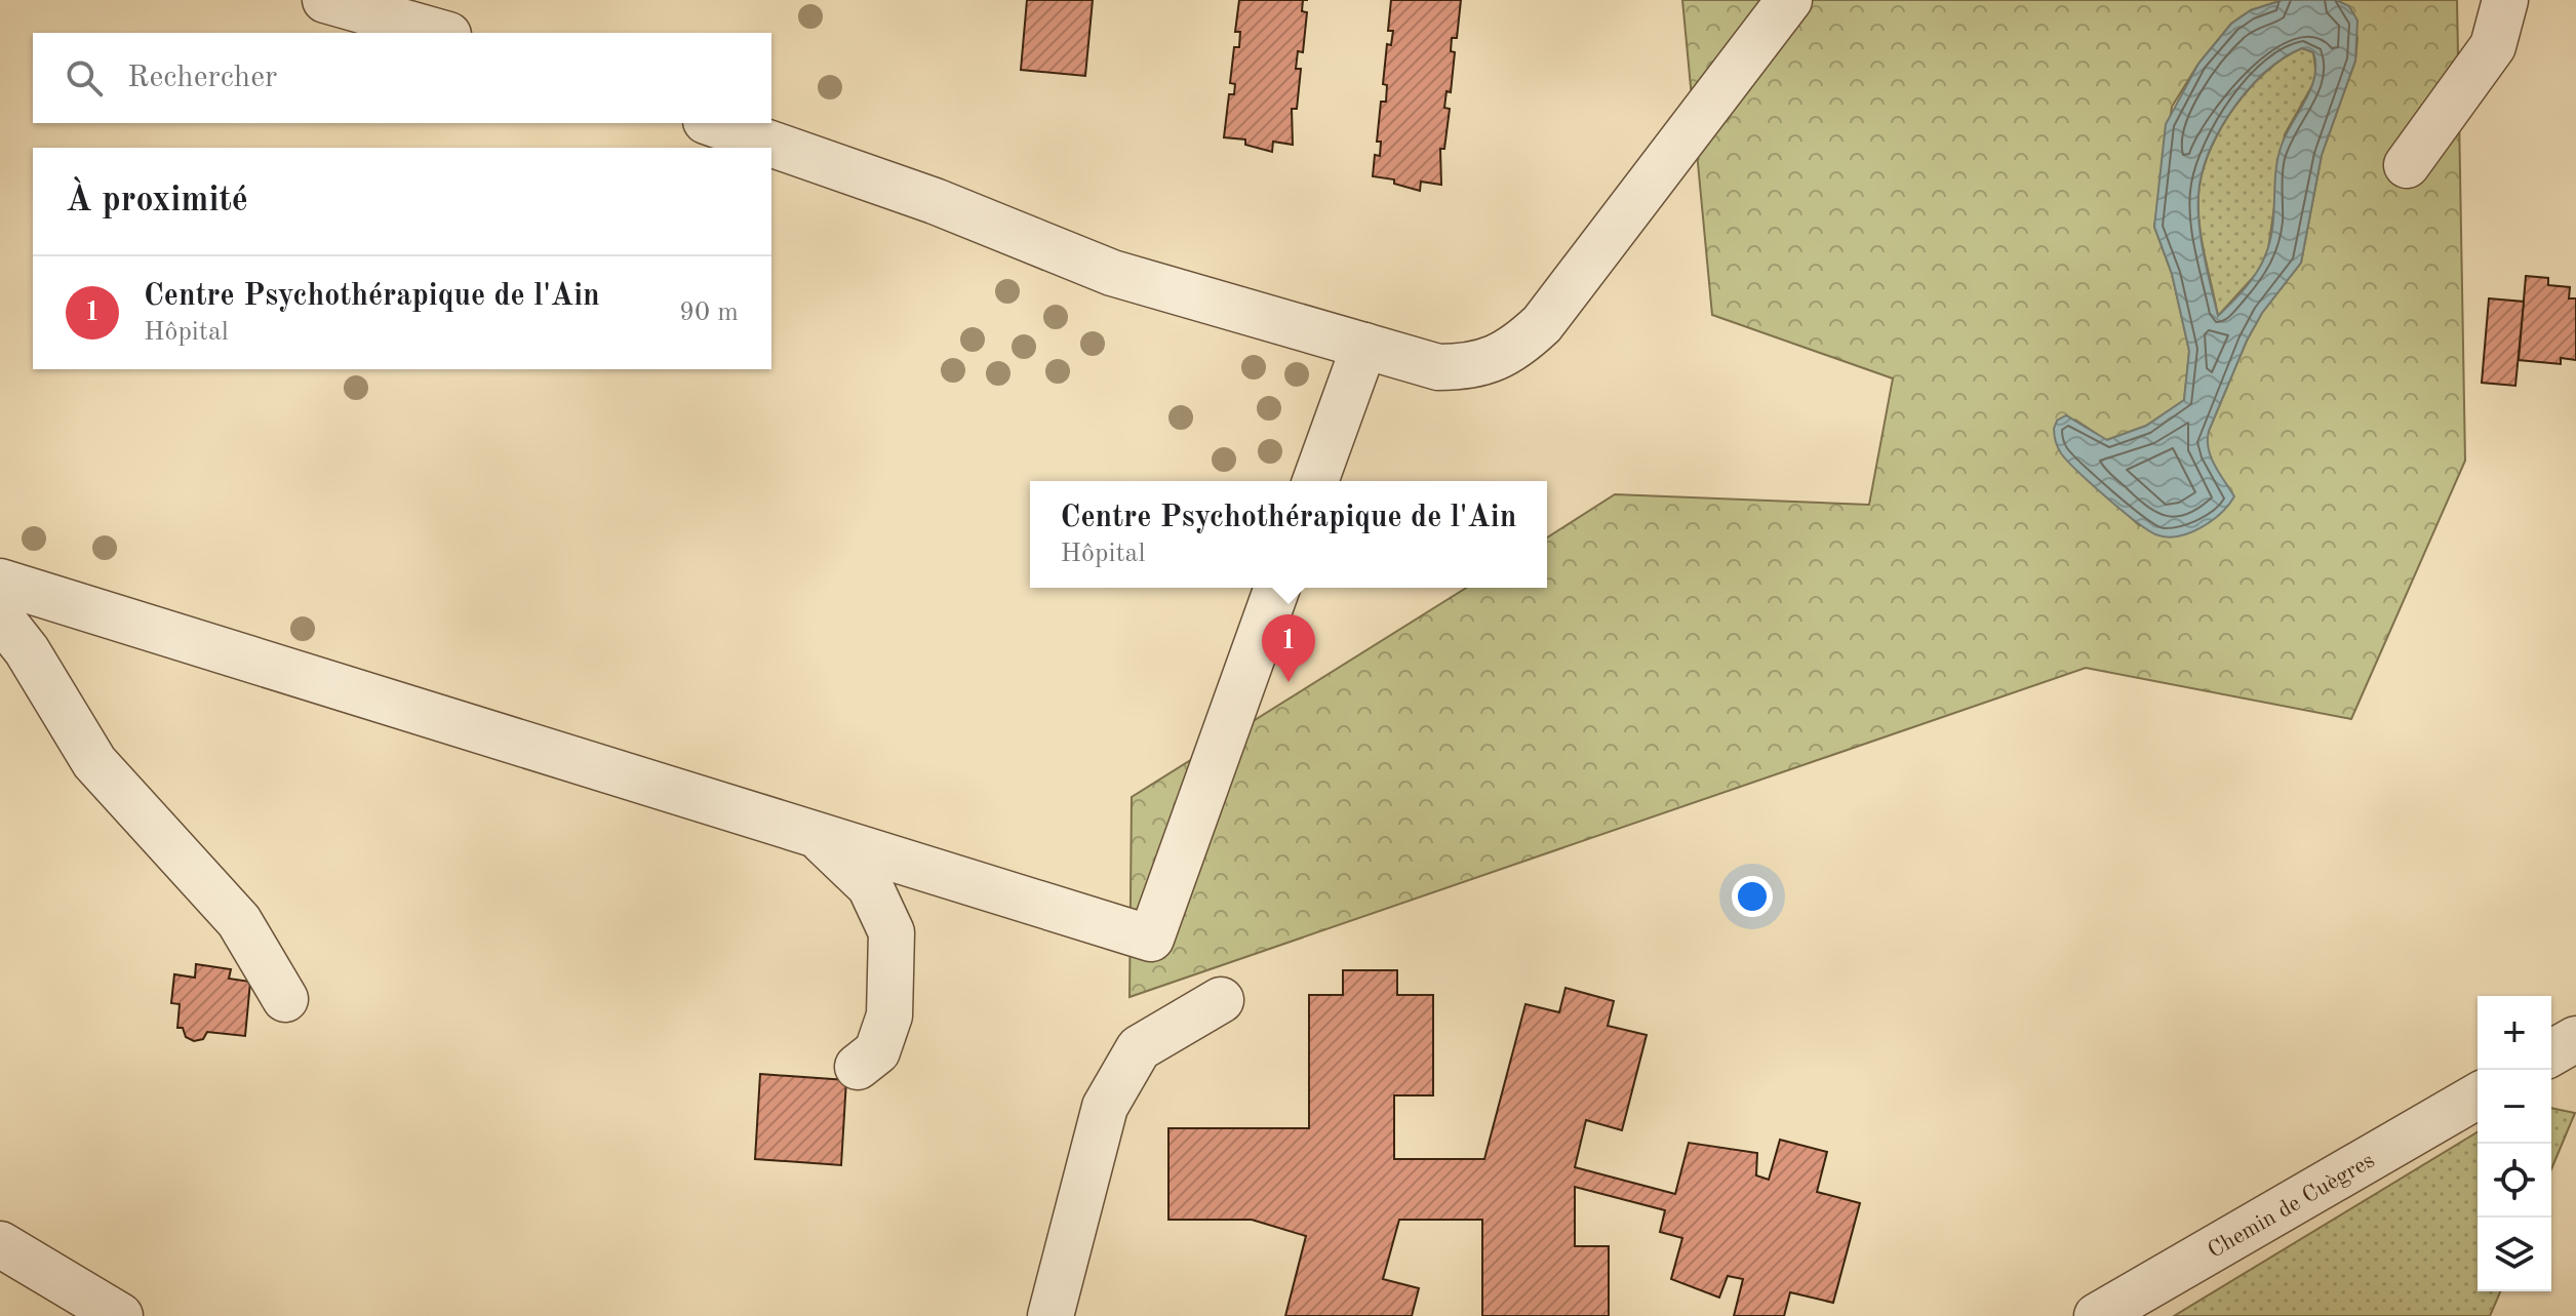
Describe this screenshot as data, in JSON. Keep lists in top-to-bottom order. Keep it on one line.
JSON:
{"streets":{"street":["Chemin de Cuègres"]},"page":{"search":"Rechercher","heading":"À proximité","list":[{"mark":"1","name":"Centre Psychothérapique de l'Ain","note":"Hôpital","value":"90 m"}],"popup":["Centre Psychothérapique de l'Ain","Hôpital"],"pins":"1","map_buttons":["+","−"]}}
